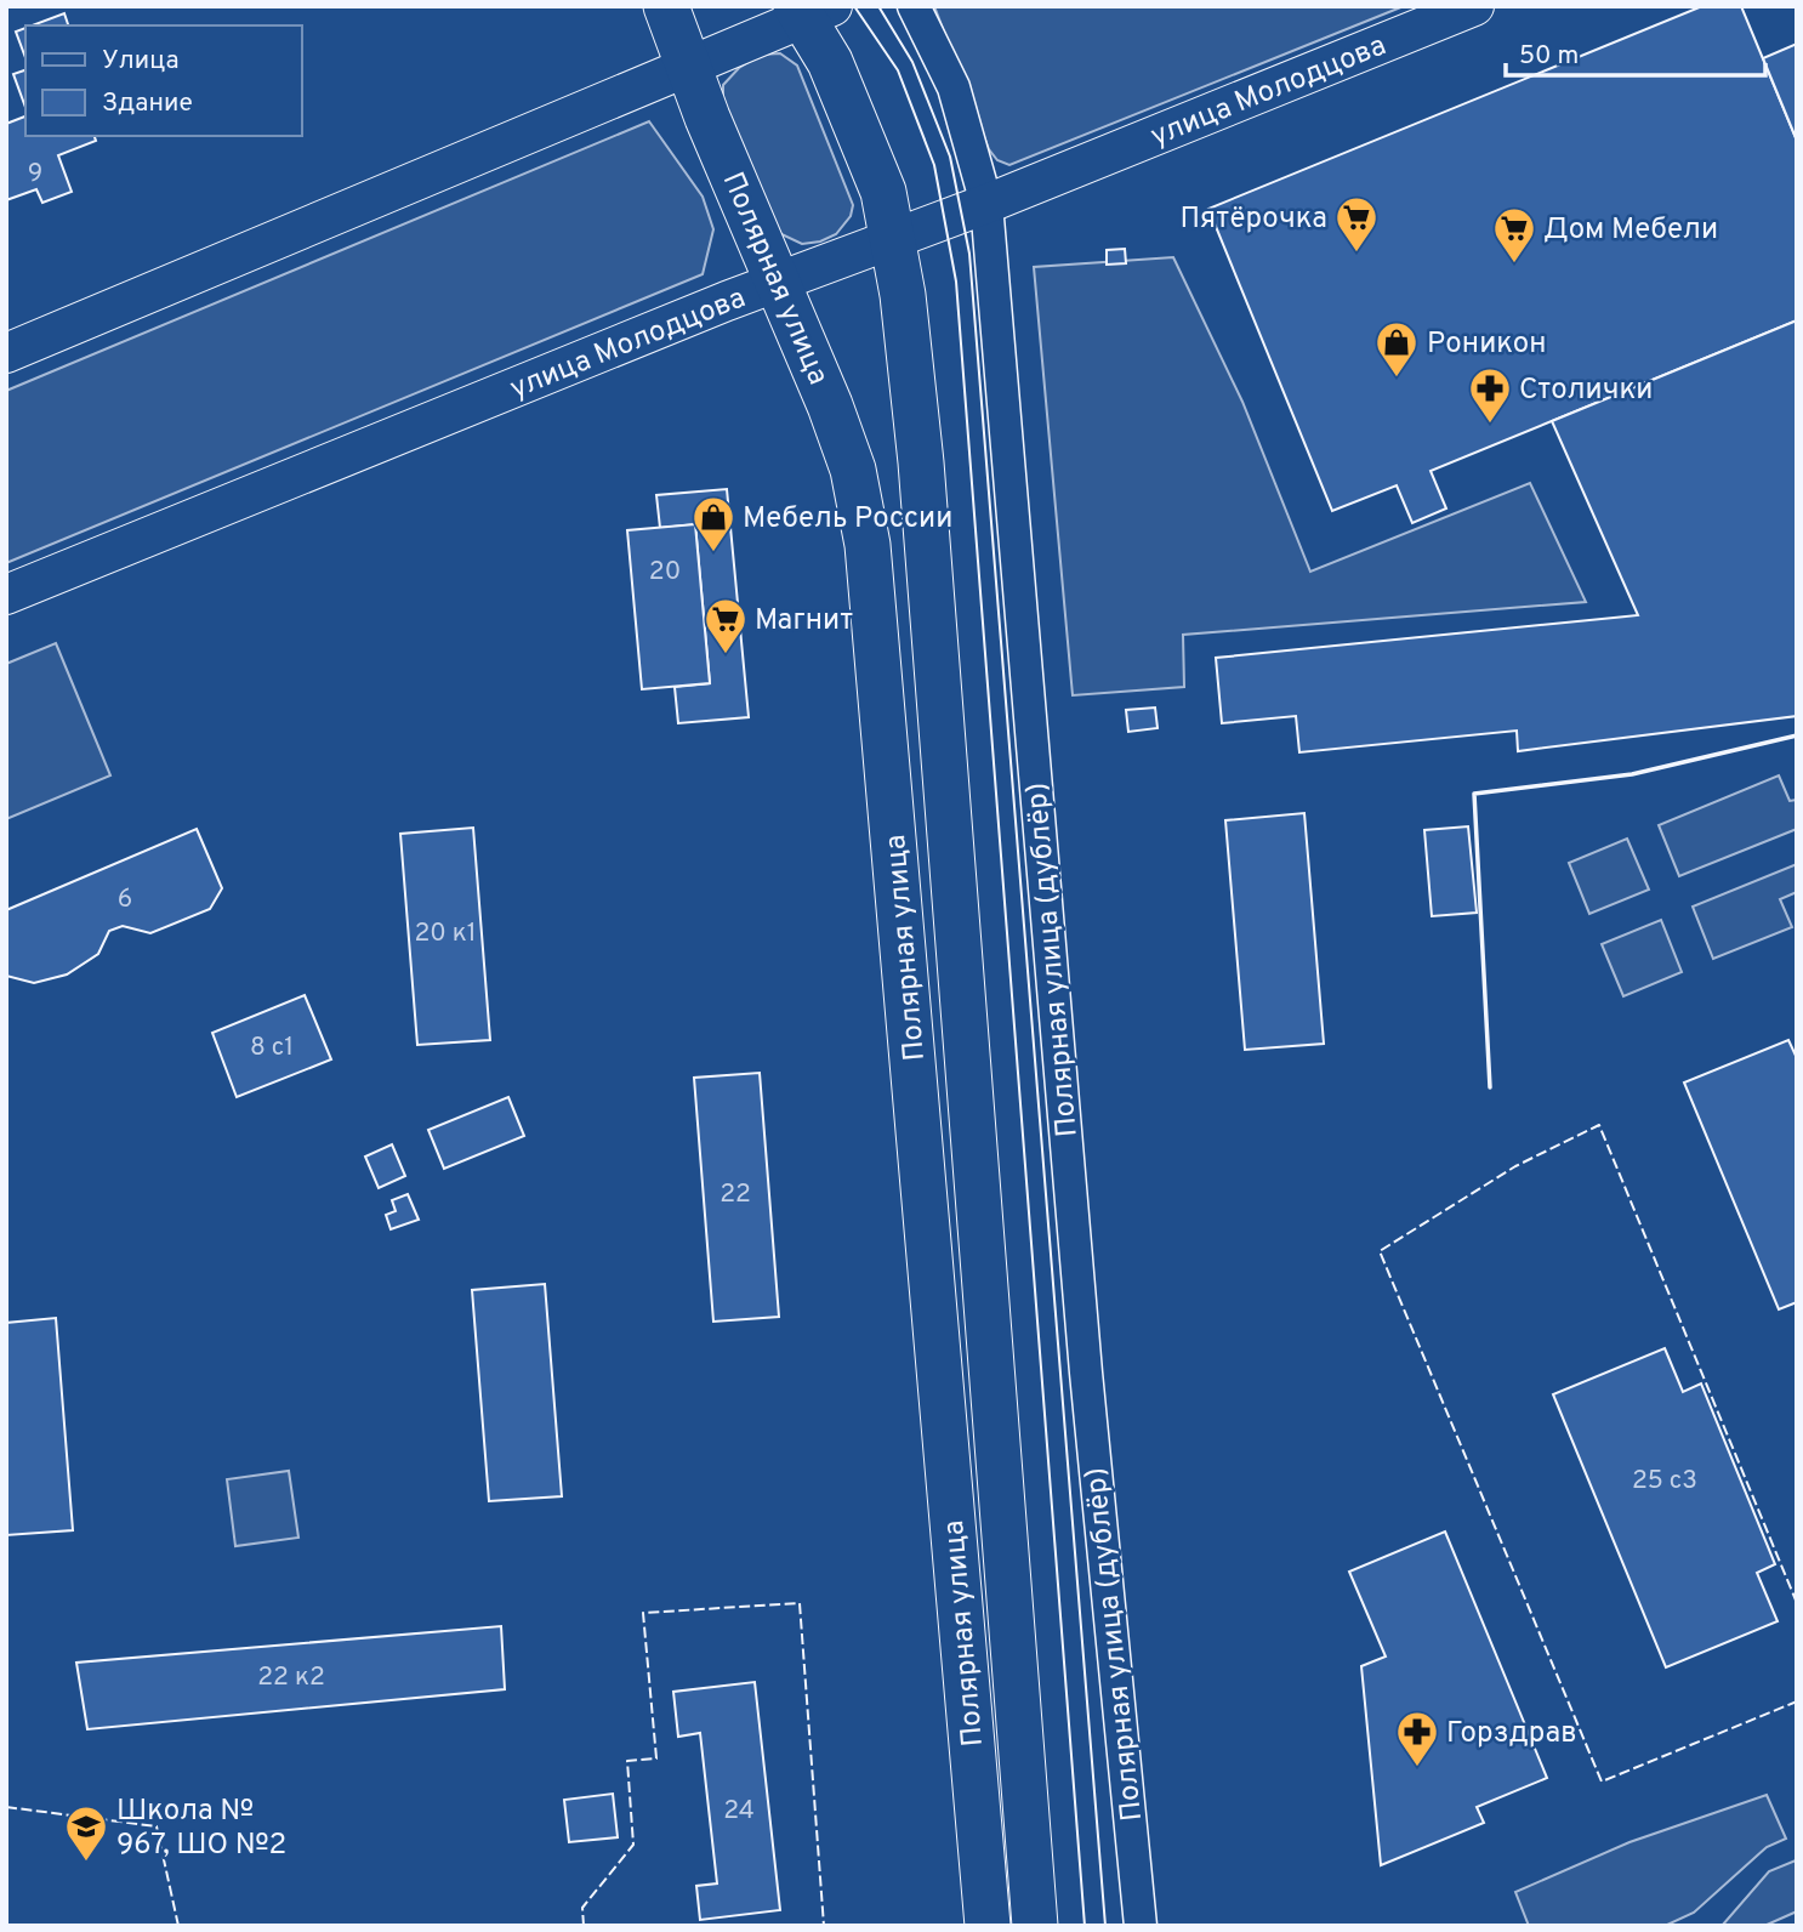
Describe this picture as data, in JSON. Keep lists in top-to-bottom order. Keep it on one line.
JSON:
{"streets":{"main road":["Полярная улица"],"street":["улица Молодцова","Полярная улица (дублёр)"]},"crossings":[["улица Молодцова","Полярная улица"],["улица Молодцова","Полярная улица (дублёр)"]],"places":{"supermarket":["Пятёрочка","Дом Мебели","Магнит"],"shop":["Роникон","Мебель России"],"pharmacy":["Столички","Горздрав"],"school or university":["Школа № 967, ШО №2"]},"house_numbers":["9","20","6","20 к1","8 с1","22","25 с3","22 к2","24"],"legend":["Улица","Здание"],"scale_bar":"50 m"}
